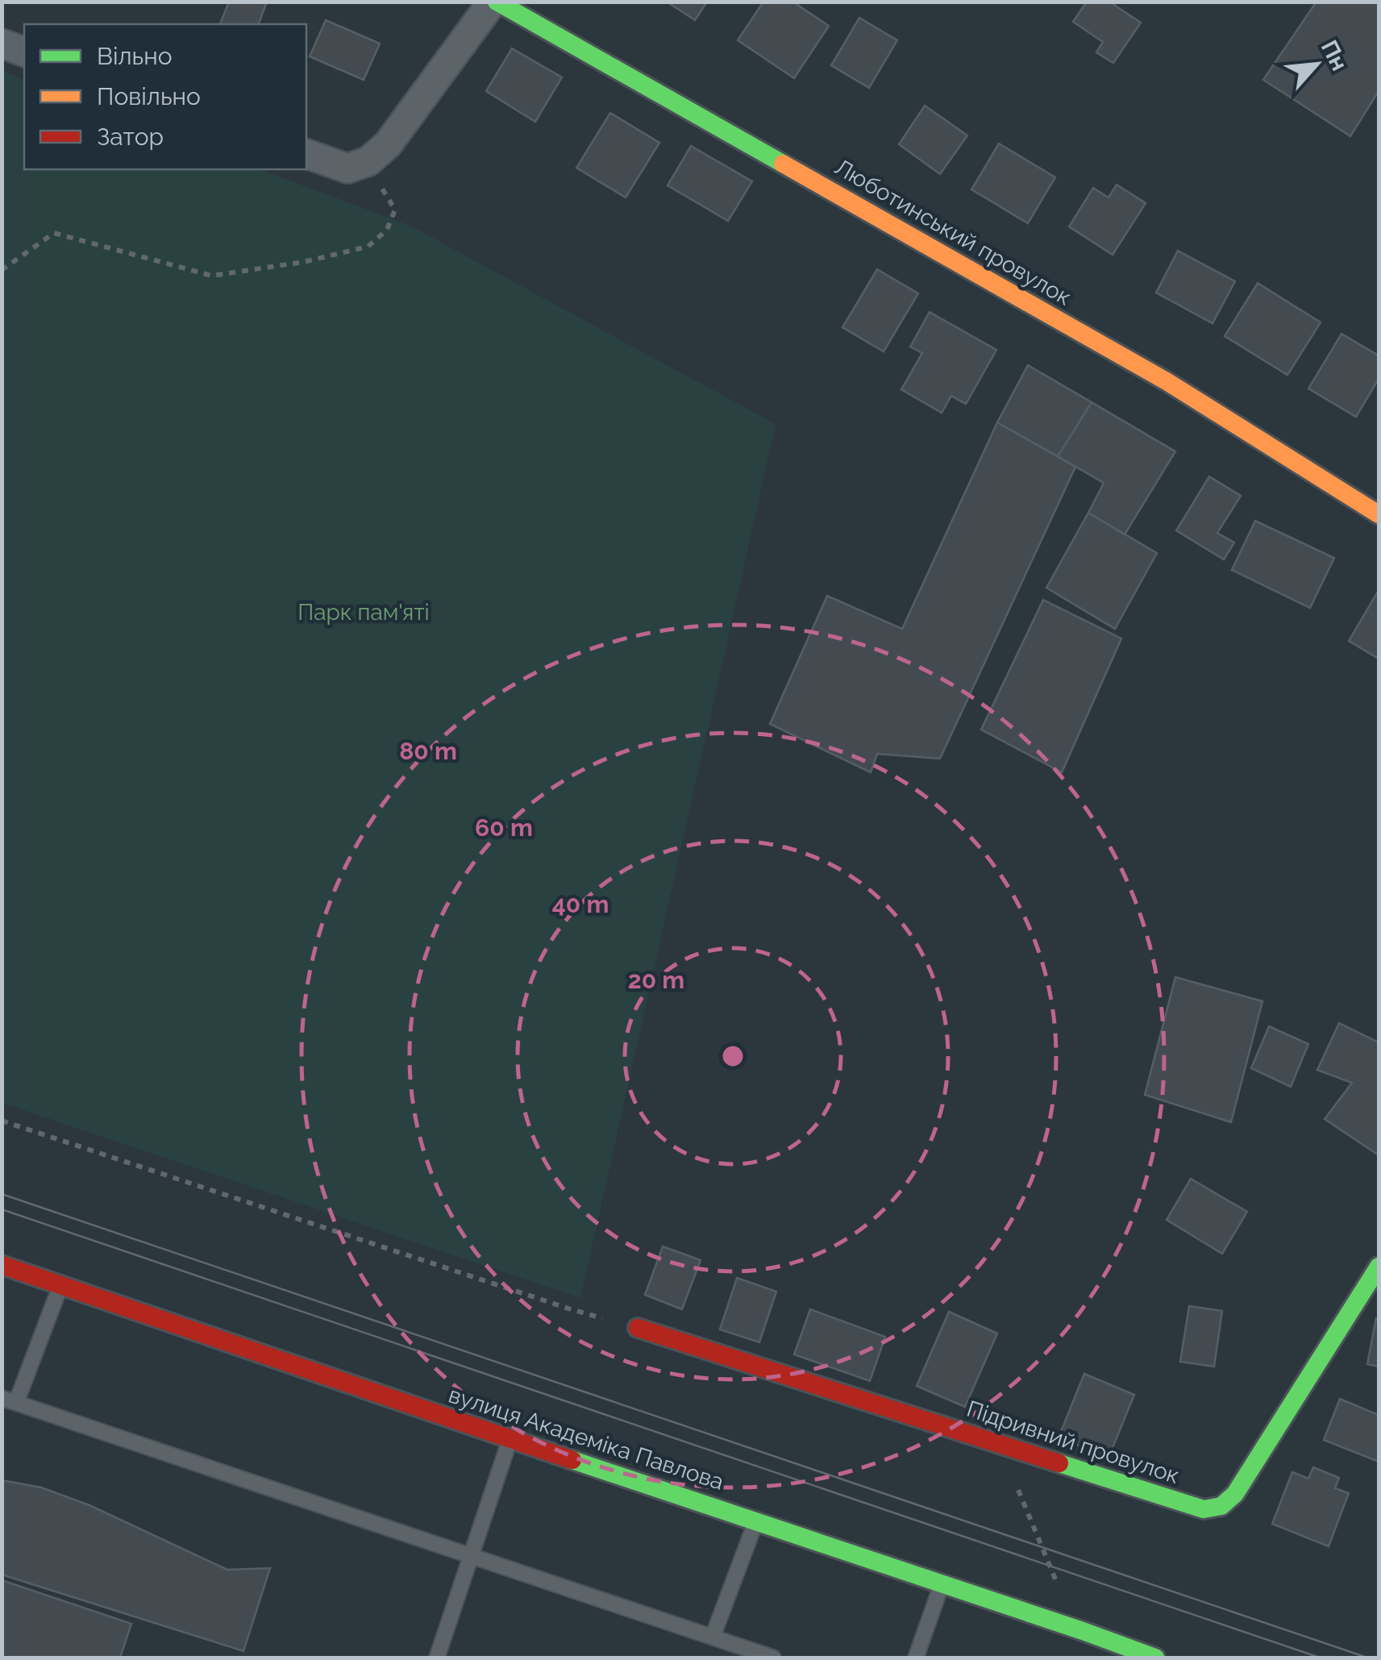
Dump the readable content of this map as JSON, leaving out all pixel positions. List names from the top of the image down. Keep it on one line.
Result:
{"streets":{"street":["Люботинський провулок","вулиця Академіка Павлова","Підривний провулок"]},"parks":["Парк пам'яті"],"legend":["Вільно","Повільно","Затор"],"north":"top right","rings":["80 m","60 m","40 m","20 m"]}
